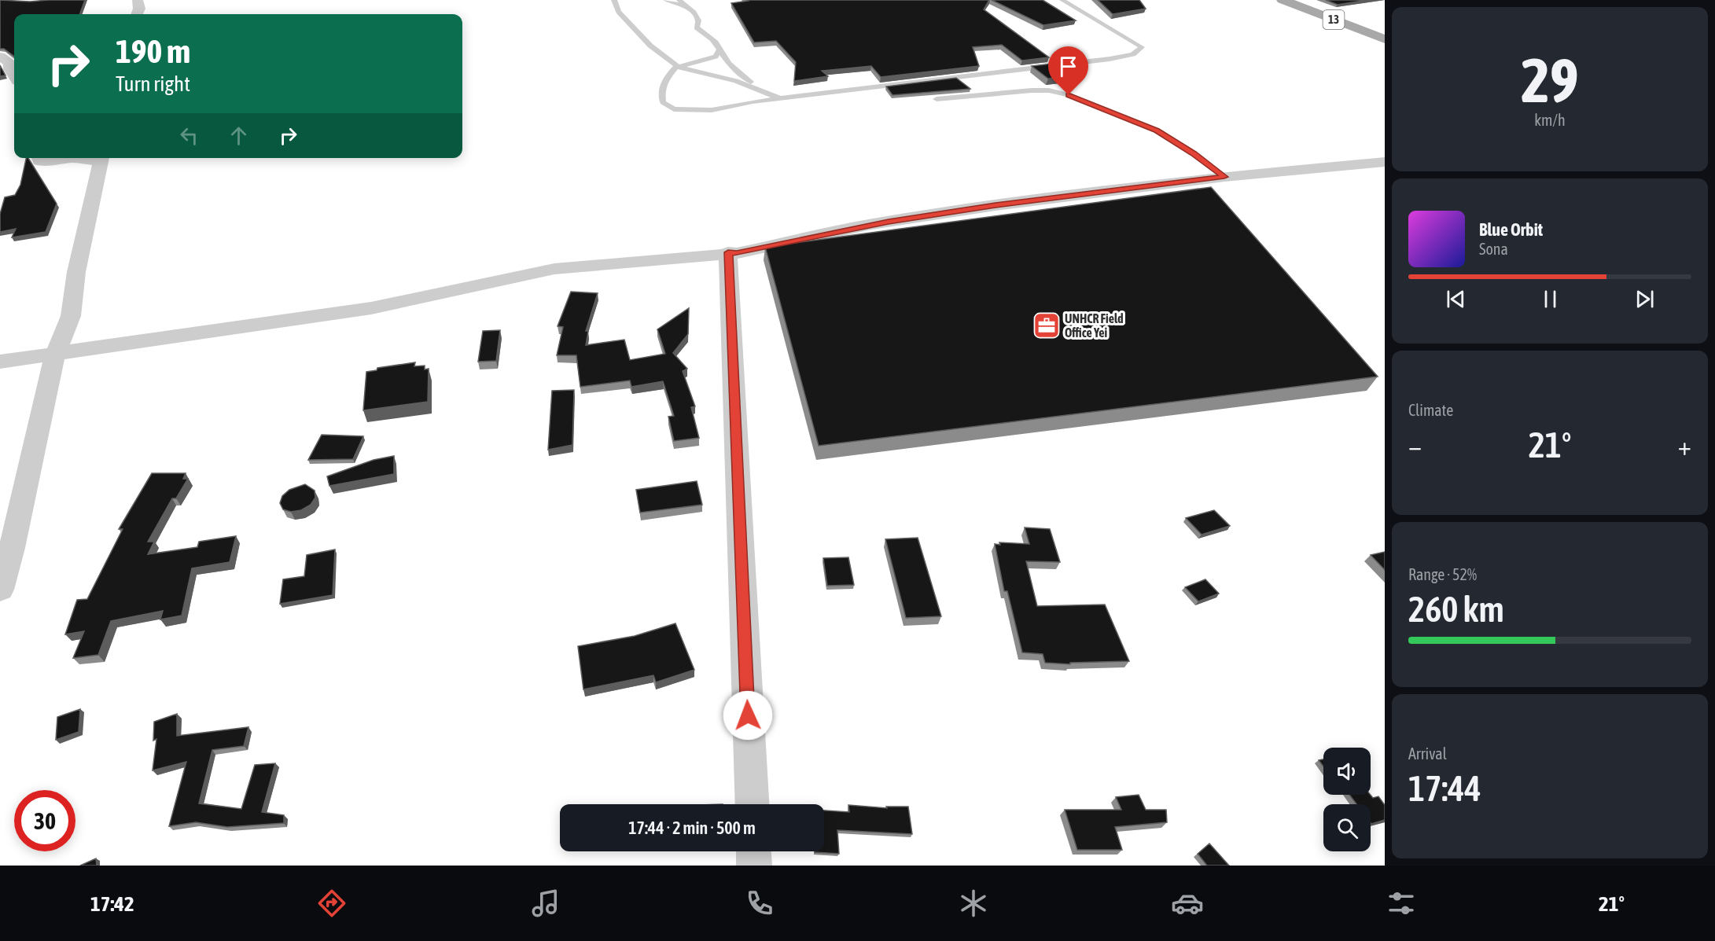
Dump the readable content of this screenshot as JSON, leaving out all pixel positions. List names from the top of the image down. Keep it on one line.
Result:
{"streets":{"main road":["13"]},"places":{"office":["UNHCR Field Office Yei"]},"page":{"tile":[["29","km/h"],"Climate",["Range · 52%","260 km"],["Arrival","17:44"]],"turn":["190 m","Turn right"],"song":["Blue Orbit","Sona"],"heat":["−","21°","+"],"limit":"30","trip":"17:44 · 2 min · 500 m","tabs":["17:42","21°"]}}
